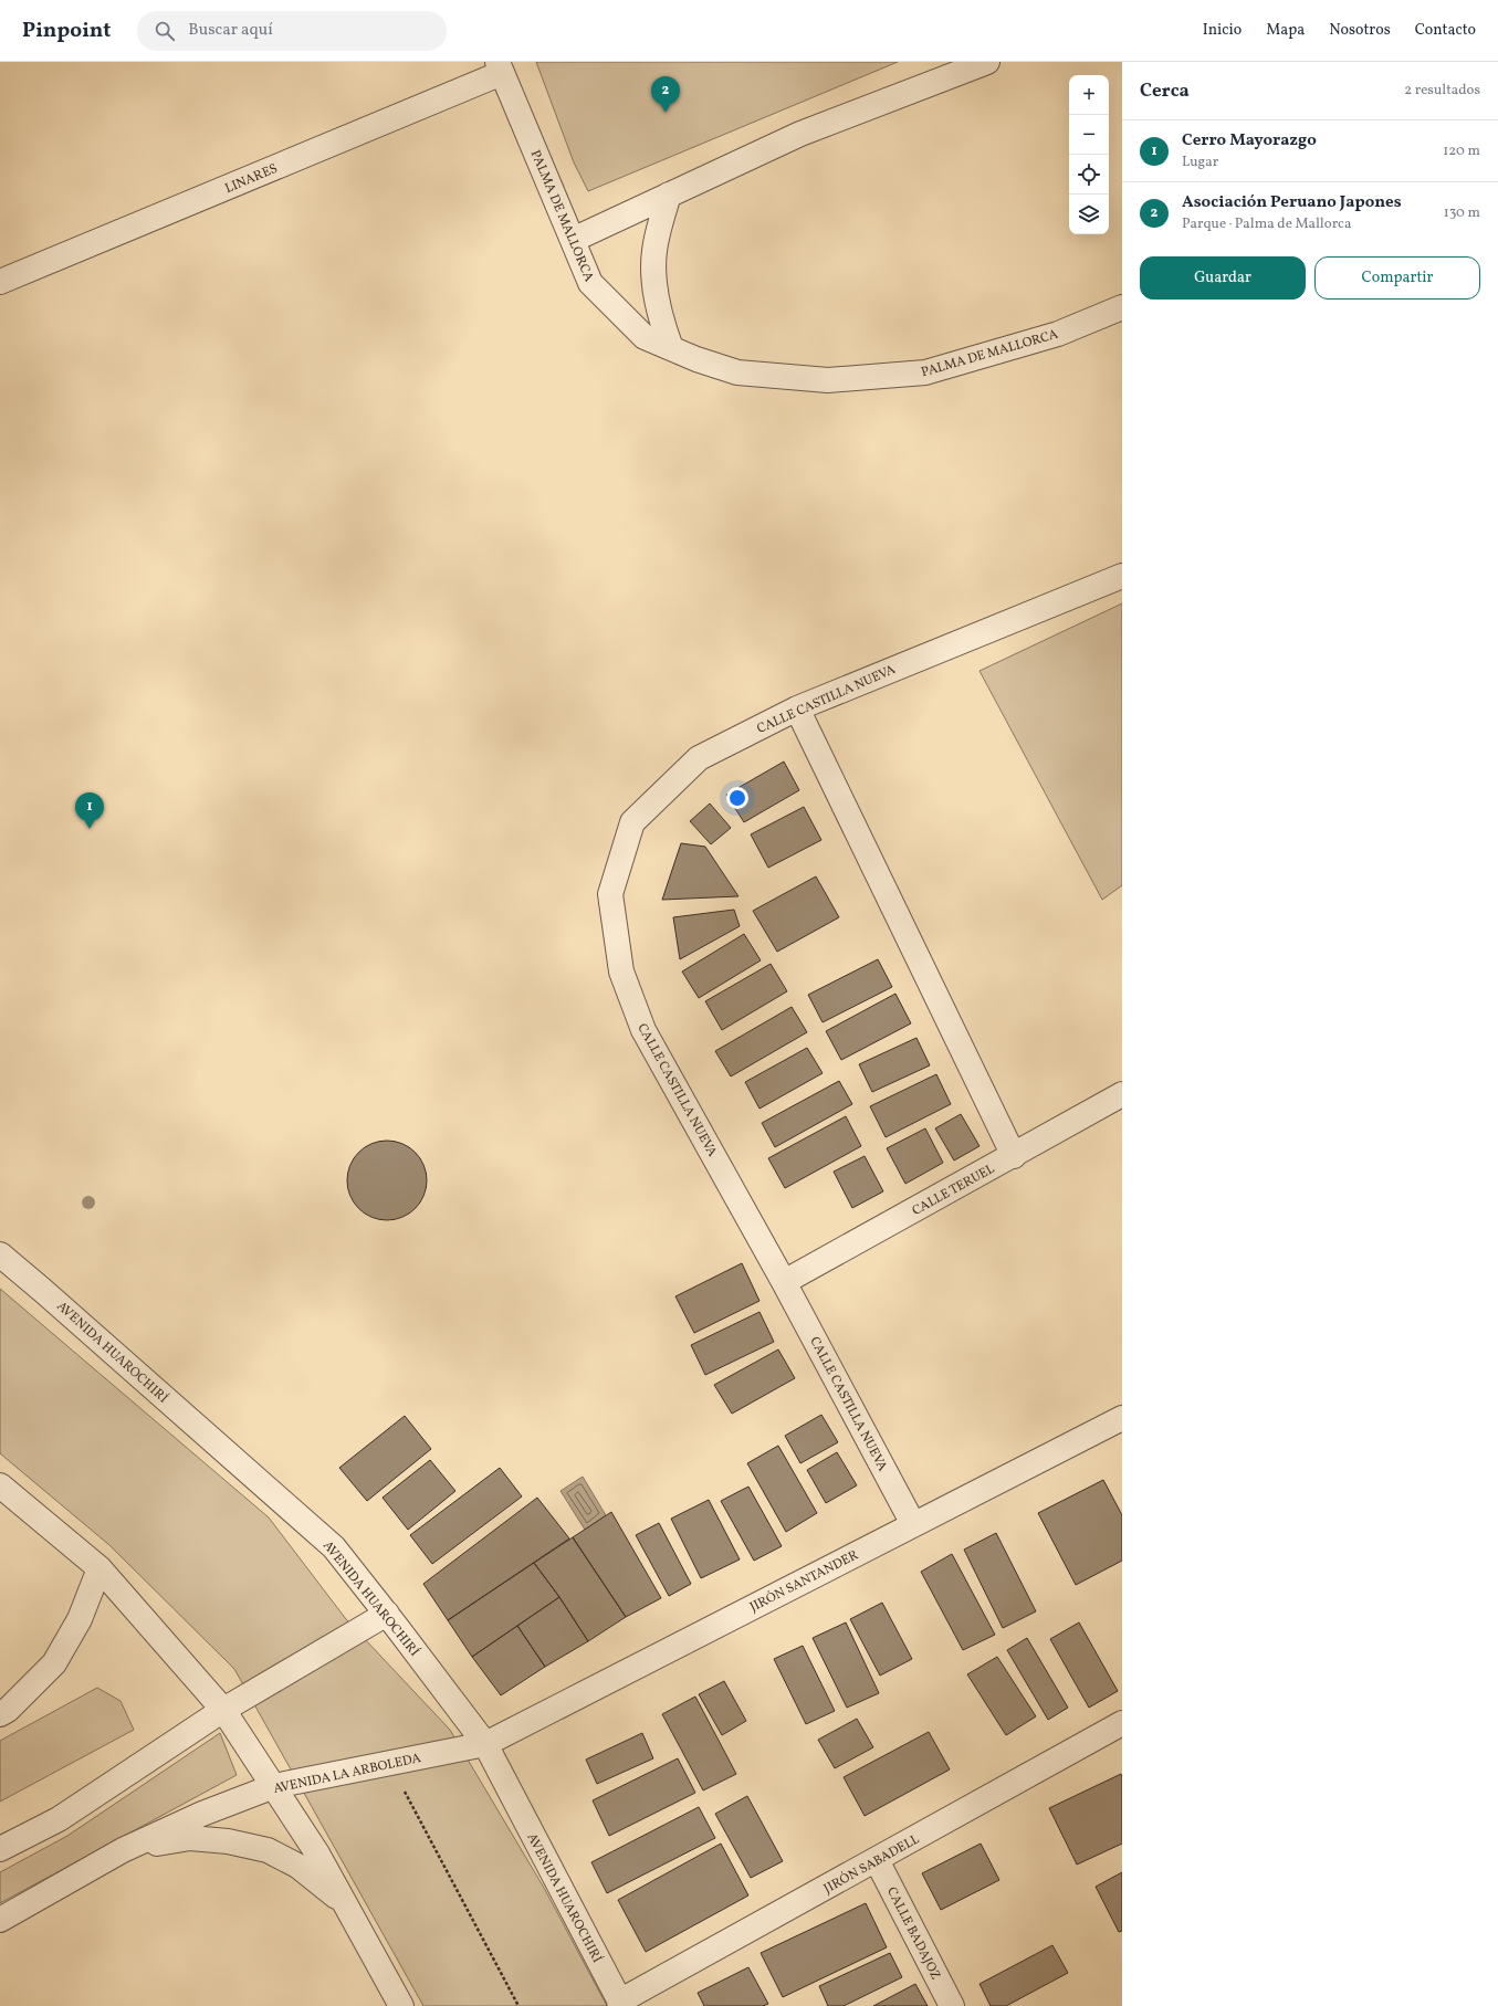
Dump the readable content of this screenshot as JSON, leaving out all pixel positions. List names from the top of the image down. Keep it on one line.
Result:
{"streets":{"street":["LINARES","PALMA DE MALLORCA","CALLE CASTILLA NUEVA","CALLE TERUEL","AVENIDA HUAROCHIRÍ","JIRÓN SANTANDER","AVENIDA LA ARBOLEDA","JIRÓN SABADELL","CALLE BADAJOZ"]},"crossings":[["LINARES","PALMA DE MALLORCA"],["CALLE CASTILLA NUEVA","CALLE TERUEL"],["CALLE CASTILLA NUEVA","JIRÓN SANTANDER"],["AVENIDA HUAROCHIRÍ","JIRÓN SANTANDER"],["AVENIDA HUAROCHIRÍ","AVENIDA LA ARBOLEDA"],["AVENIDA HUAROCHIRÍ","JIRÓN SABADELL"],["JIRÓN SANTANDER","AVENIDA LA ARBOLEDA"],["JIRÓN SABADELL","CALLE BADAJOZ"]],"page":{"header":"Pinpoint","search":"Buscar aquí","nav":["Inicio","Mapa","Nosotros","Contacto"],"heading":["Cerca","2 resultados"],"map_buttons":["+","−"],"pins":["2","1"],"list":[{"mark":"1","name":"Cerro Mayorazgo","note":"Lugar","value":"120 m"},{"mark":"2","name":"Asociación Peruano Japones","note":"Parque · Palma de Mallorca","value":"130 m"}],"buttons":["Guardar","Compartir"]}}
